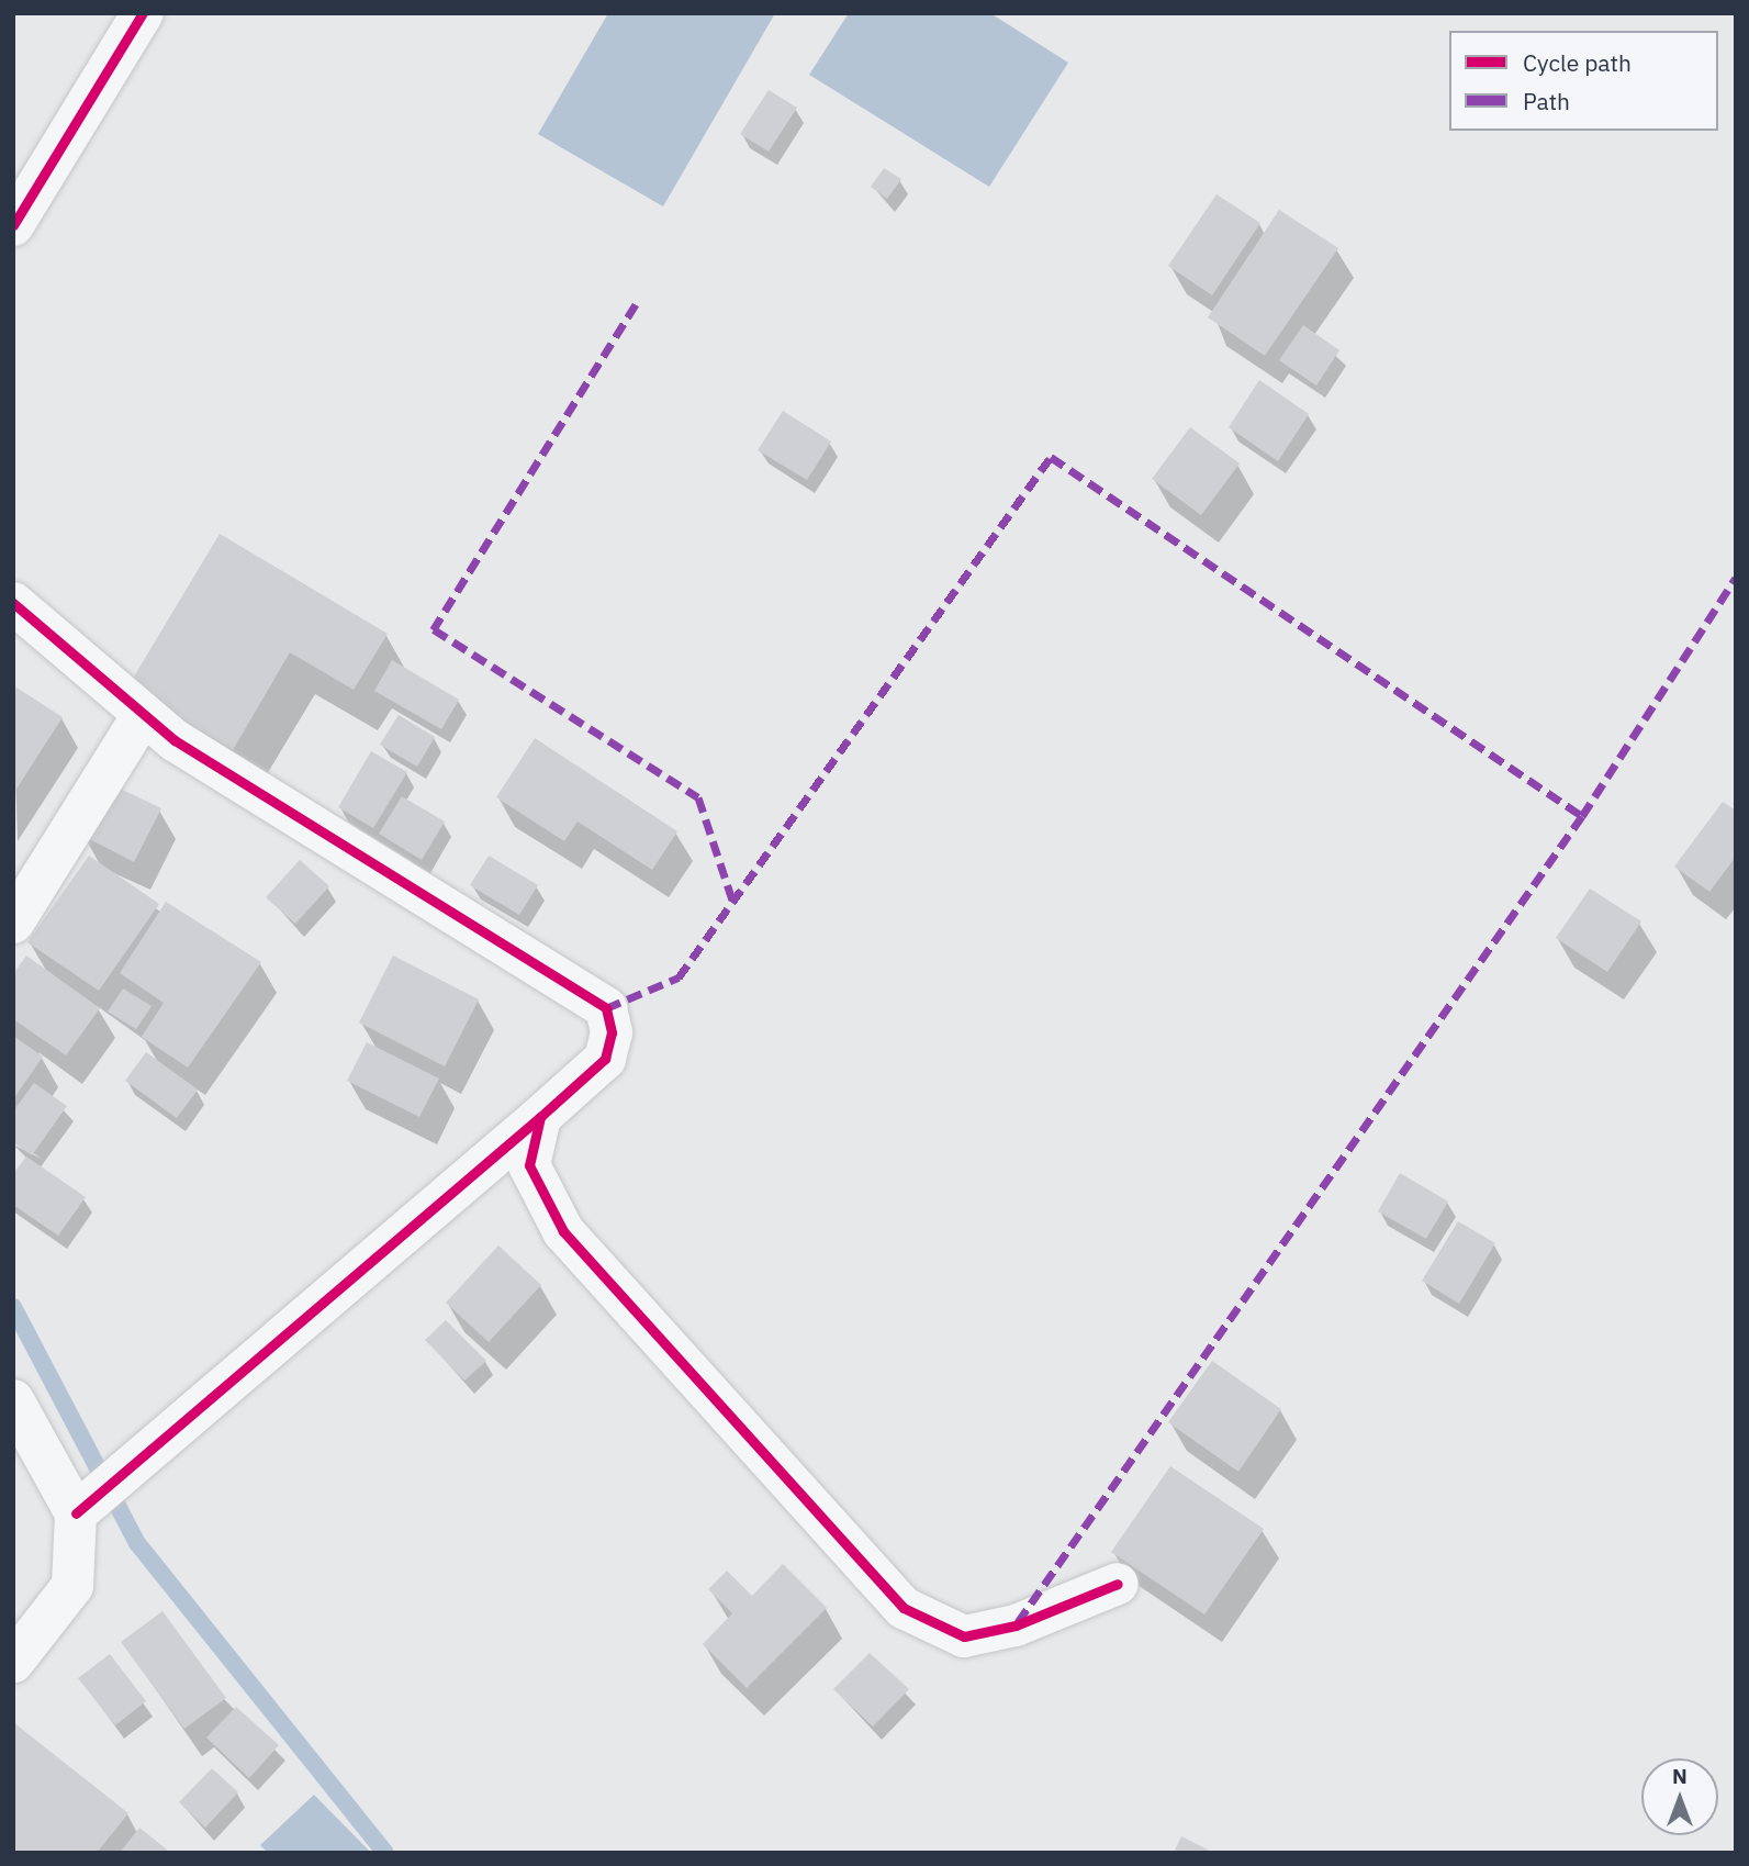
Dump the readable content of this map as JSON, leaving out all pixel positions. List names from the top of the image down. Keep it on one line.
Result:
{"legend":["Cycle path","Path"],"north":"top"}
